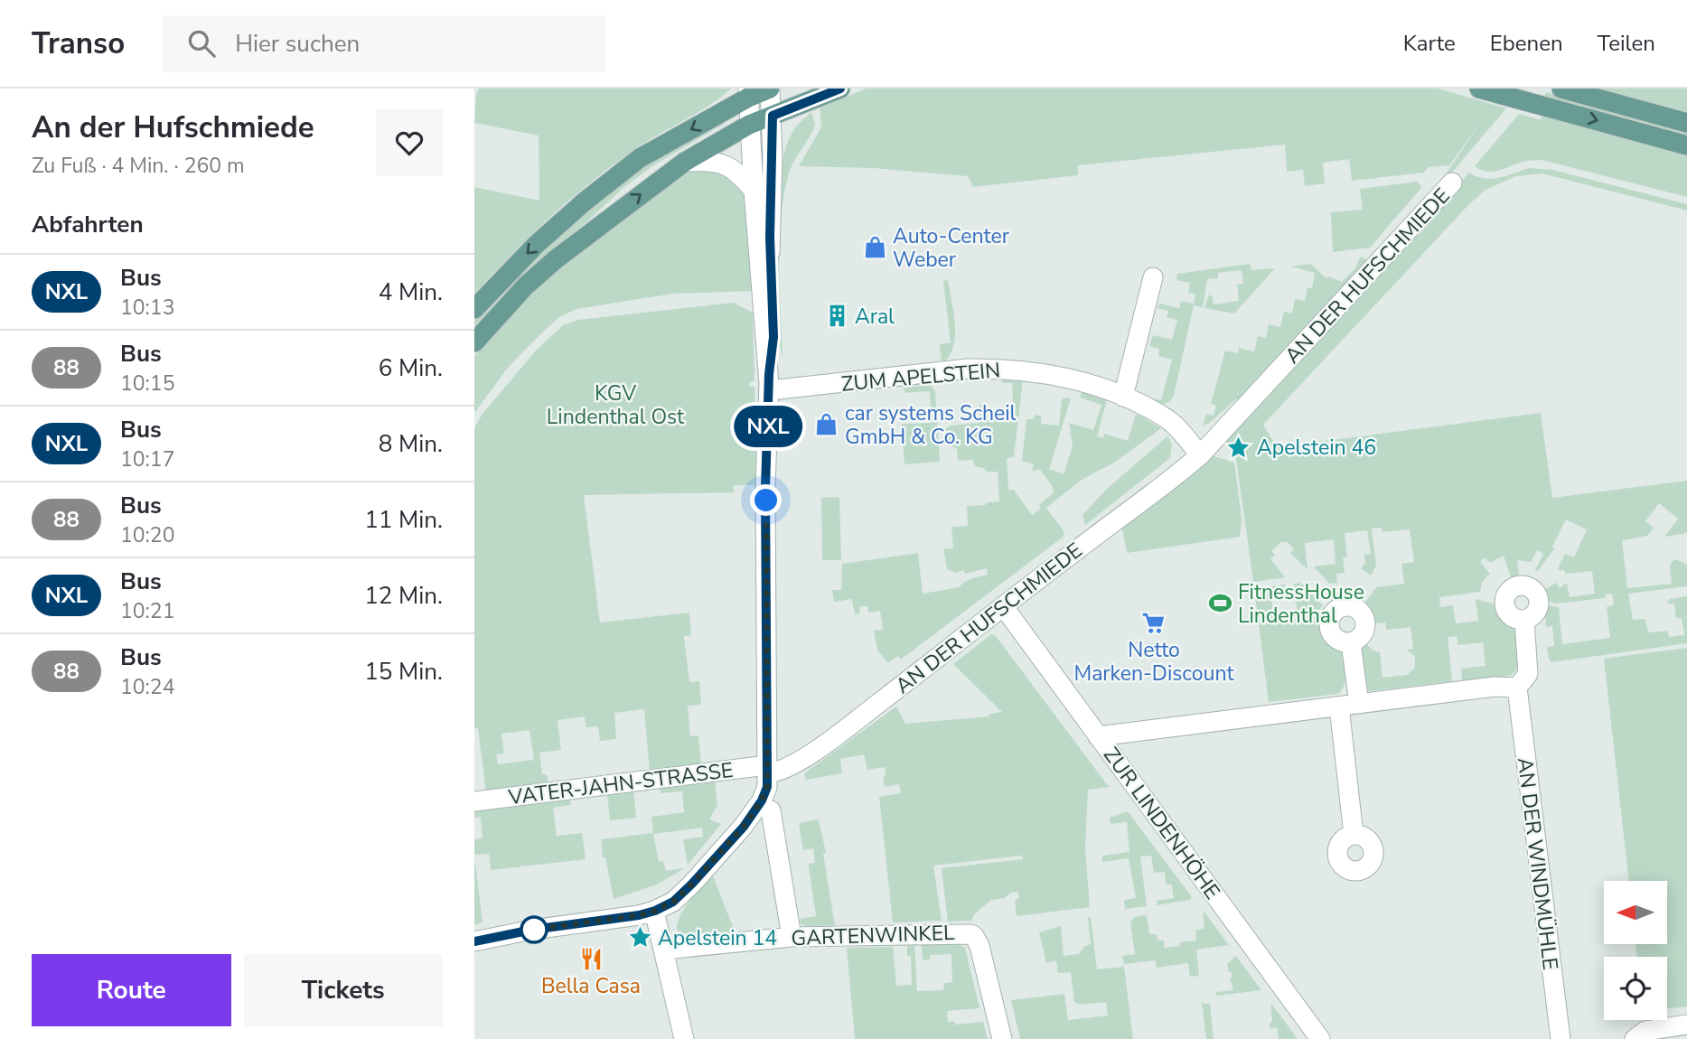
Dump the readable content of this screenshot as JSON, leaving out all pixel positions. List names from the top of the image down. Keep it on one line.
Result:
{"streets":{"street":["AN DER HUFSCHMIEDE","ZUM APELSTEIN","VATER-JAHN-STRASSE","ZUR LINDENHÖHE","AN DER WINDMÜHLE","GARTENWINKEL"]},"crossings":[["AN DER HUFSCHMIEDE","ZUM APELSTEIN"],["AN DER HUFSCHMIEDE","VATER-JAHN-STRASSE"],["AN DER HUFSCHMIEDE","ZUR LINDENHÖHE"]],"parks":["KGV Lindenthal Ost"],"places":{"shop":["Auto-Center Weber","car systems Scheil GmbH & Co. KG"],"building":["Aral"],"place":["Apelstein 46","Apelstein 14"],"sports":["FitnessHouse Lindenthal"],"supermarket":["Netto Marken-Discount"],"restaurant":["Bella Casa"]},"lines":["bus line NXL"],"north":"left","page":{"header":"Transo","search":"Hier suchen","nav":["Karte","Ebenen","Teilen"],"heading":[["An der Hufschmiede","Zu Fuß · 4 Min. · 260 m"],"Abfahrten"],"on_map":"NXL","list":[{"mark":"NXL","name":"Bus","note":"10:13","value":"4 Min."},{"mark":"88","name":"Bus","note":"10:15","value":"6 Min."},{"mark":"NXL","name":"Bus","note":"10:17","value":"8 Min."},{"mark":"88","name":"Bus","note":"10:20","value":"11 Min."},{"mark":"NXL","name":"Bus","note":"10:21","value":"12 Min."},{"mark":"88","name":"Bus","note":"10:24","value":"15 Min."}],"buttons":["Route","Tickets"]}}
